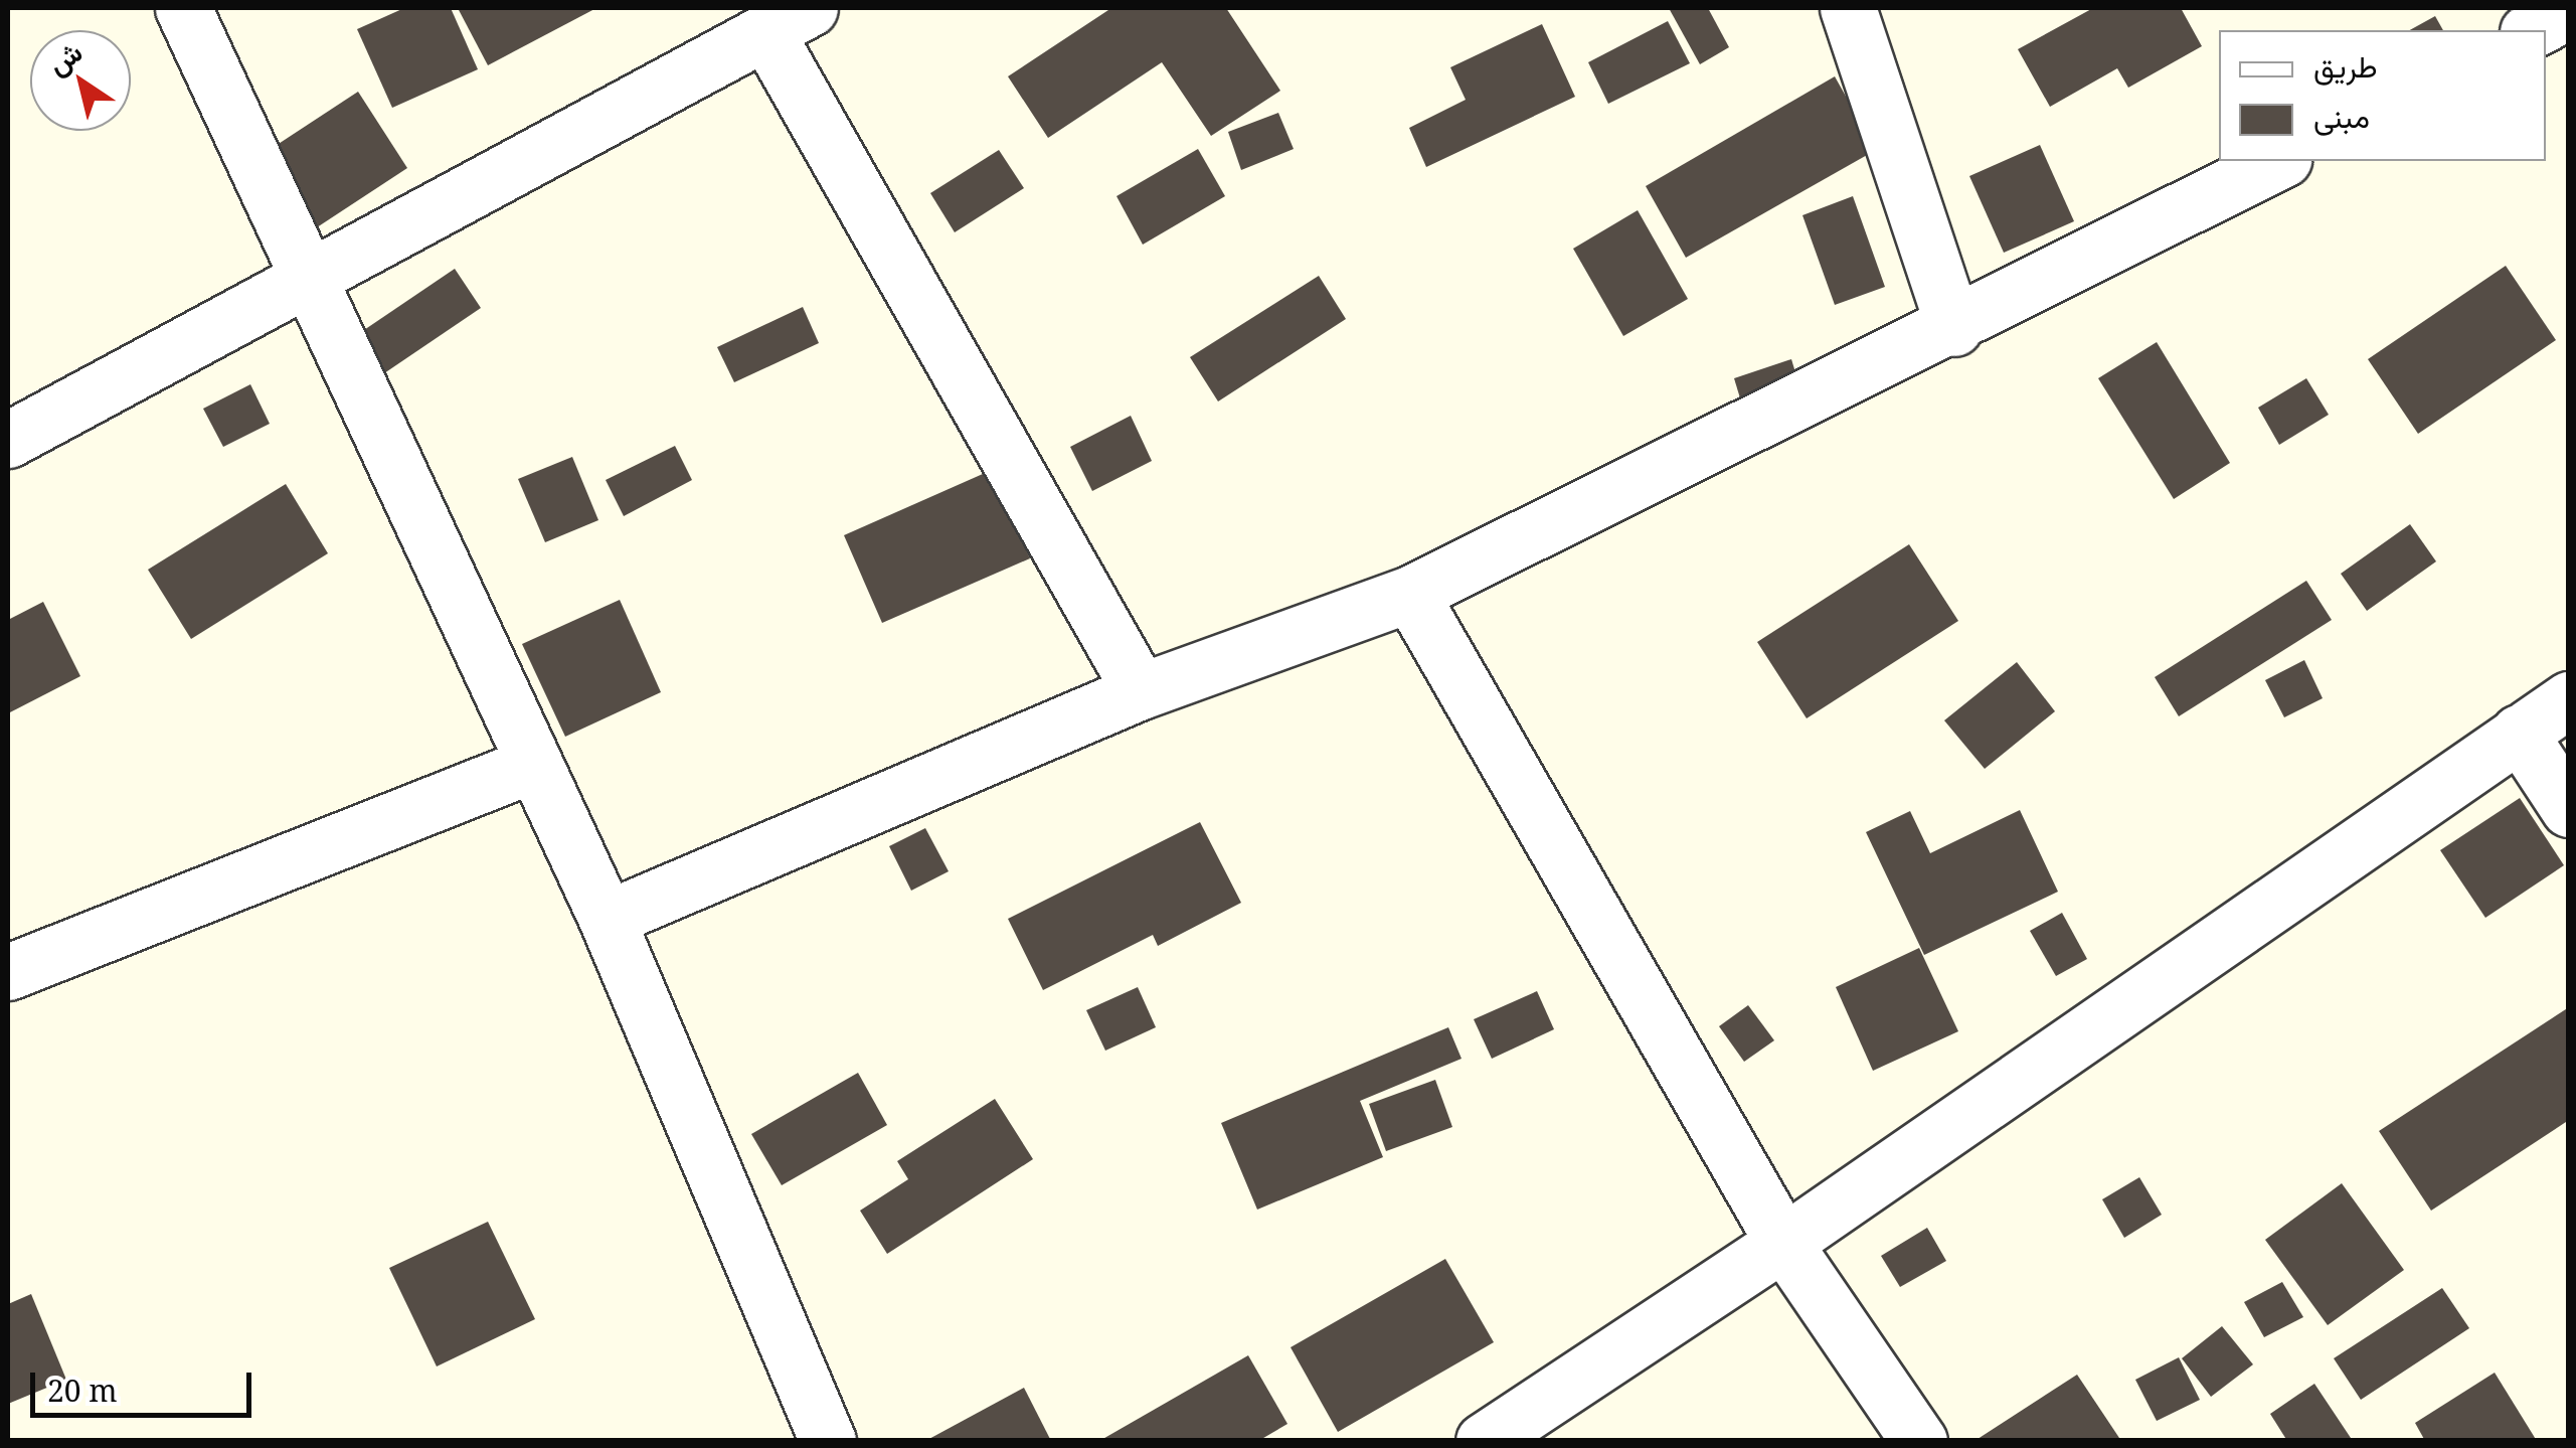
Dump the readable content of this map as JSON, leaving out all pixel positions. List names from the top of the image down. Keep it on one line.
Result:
{"legend":["طريق","مبنى"],"scale_bar":"20 m","north":"top left"}
